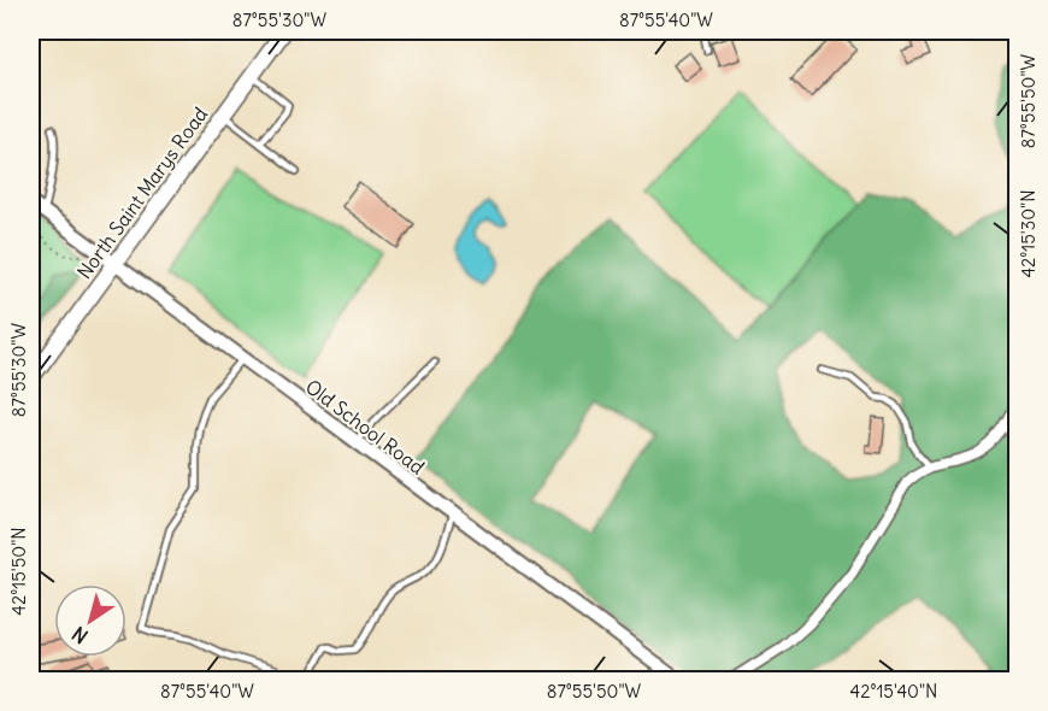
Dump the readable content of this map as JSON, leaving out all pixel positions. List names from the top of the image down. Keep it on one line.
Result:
{"streets":{"main road":["North Saint Marys Road"],"street":["Old School Road"]},"crossings":[["North Saint Marys Road","Old School Road"]],"north":"bottom left","coordinates":["87°55'30\"W","87°55'40\"W","87°55'50\"W","42°15'30\"N","42°15'50\"N","42°15'40\"N"]}
